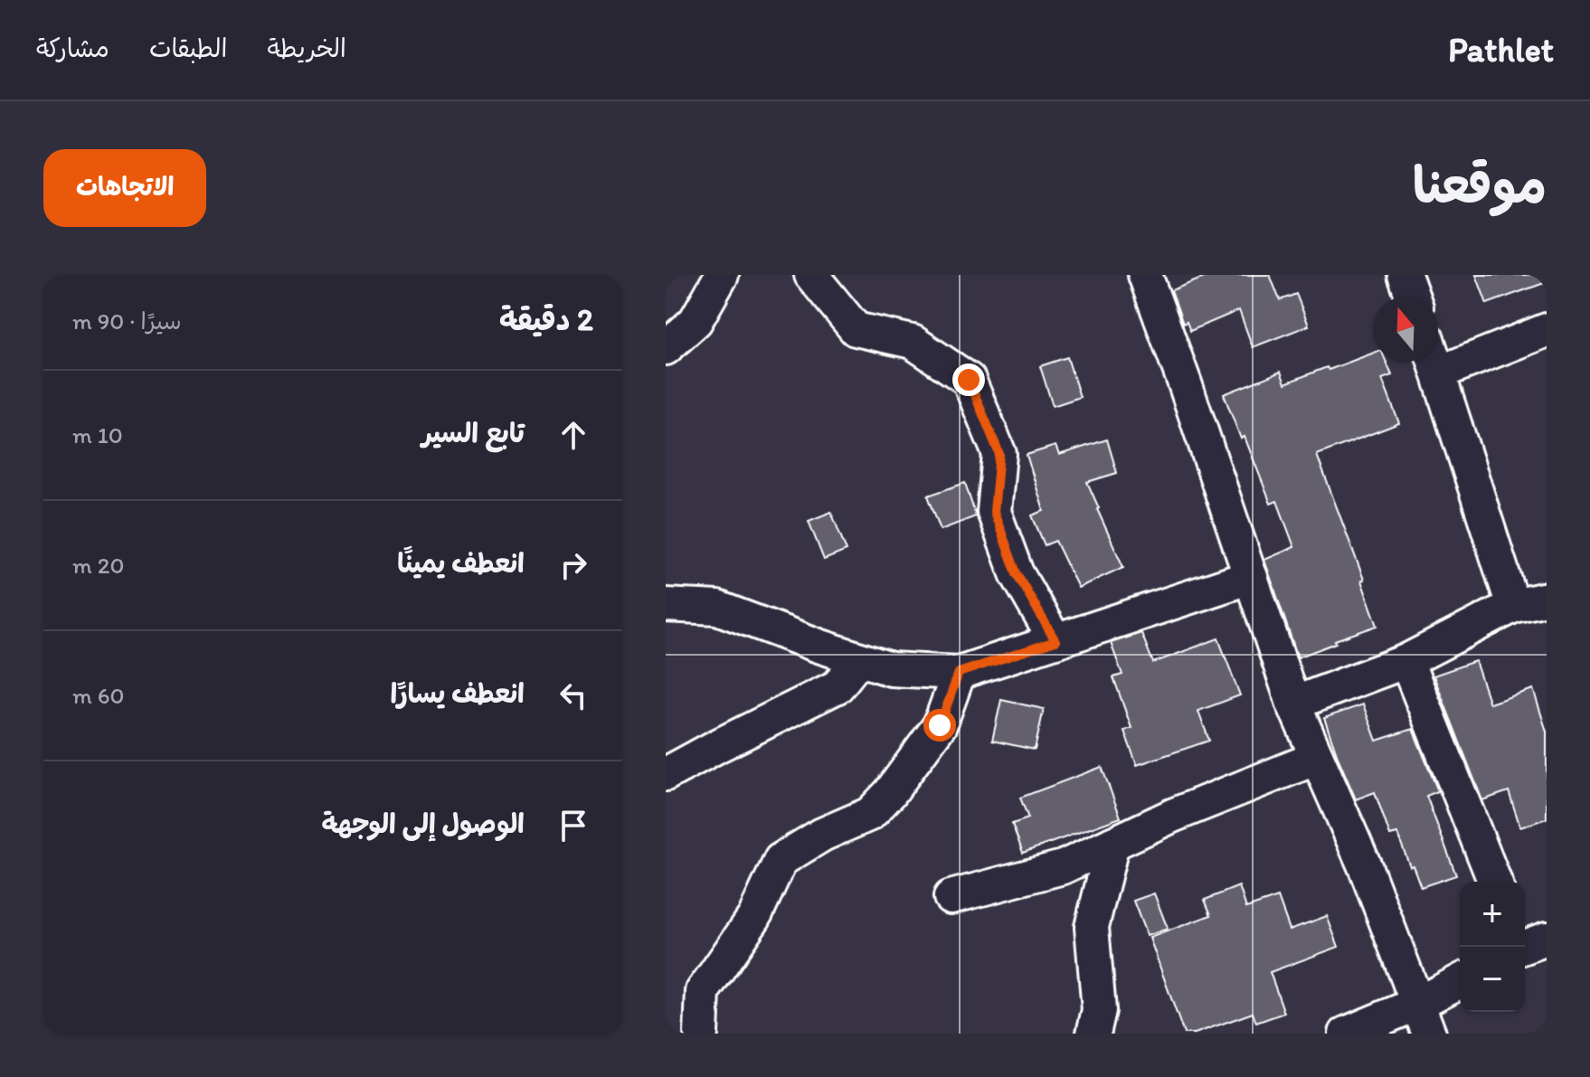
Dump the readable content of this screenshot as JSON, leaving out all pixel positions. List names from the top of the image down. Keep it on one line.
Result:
{"north":"top","page":{"header":"Pathlet","nav":["الخريطة","الطبقات","مشاركة"],"title":"موقعنا","buttons":"الاتجاهات","heading":["2 دقيقة","سيرًا · 90 m"],"list":[["تابع السير","10 m"],["انعطف يمينًا","20 m"],["انعطف يسارًا","60 m"],"الوصول إلى الوجهة"],"map_buttons":["+","−"]}}
